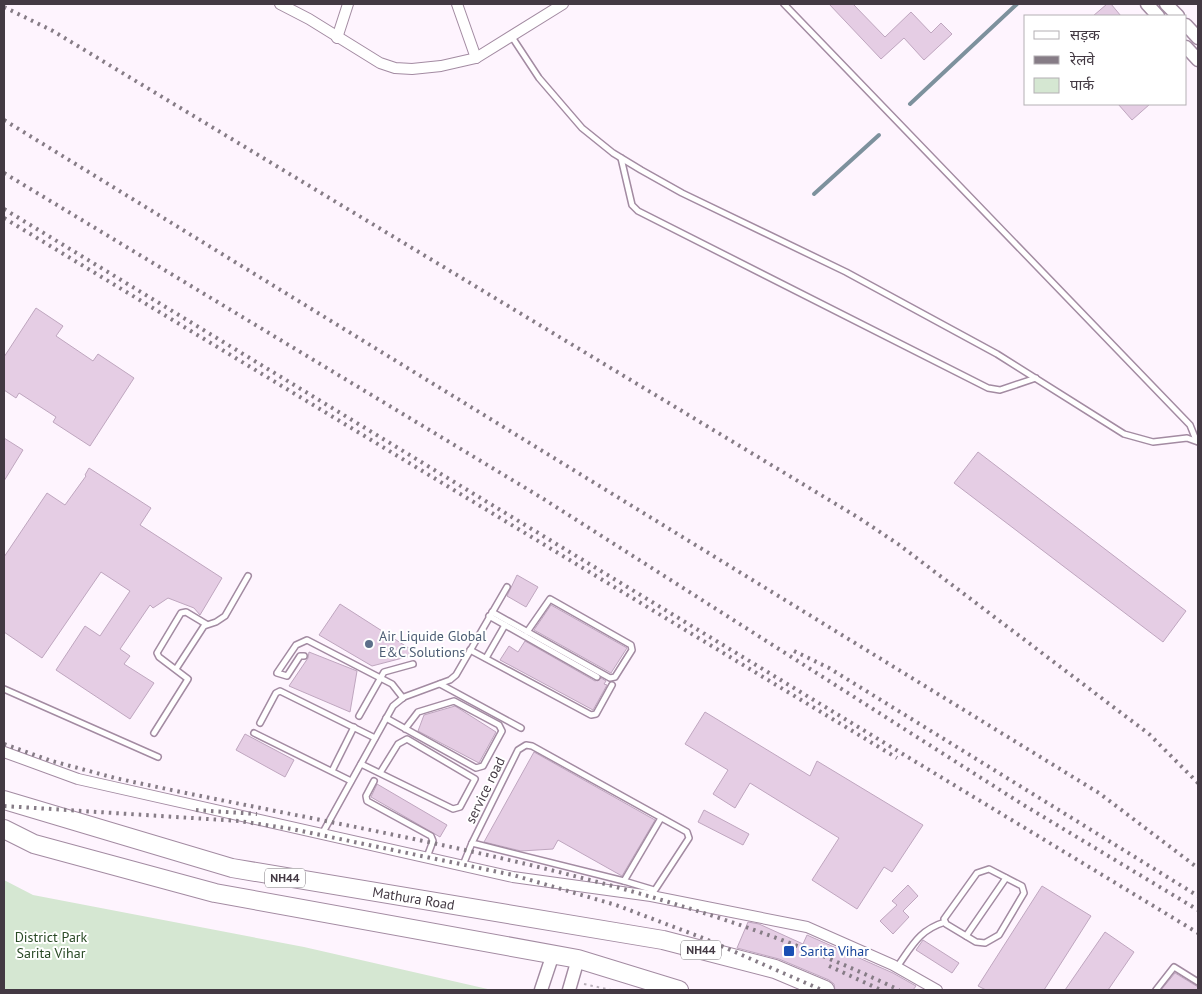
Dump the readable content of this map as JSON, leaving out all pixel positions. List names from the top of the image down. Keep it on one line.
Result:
{"streets":{"highway":["NH44","Mathura Road"],"lane":["service road"]},"parks":["District Park Sarita Vihar"],"places":{"other":["Air Liquide Global E&C Solutions"],"transit":["Sarita Vihar"]},"legend":["सड़क","रेलवे","पार्क"]}
